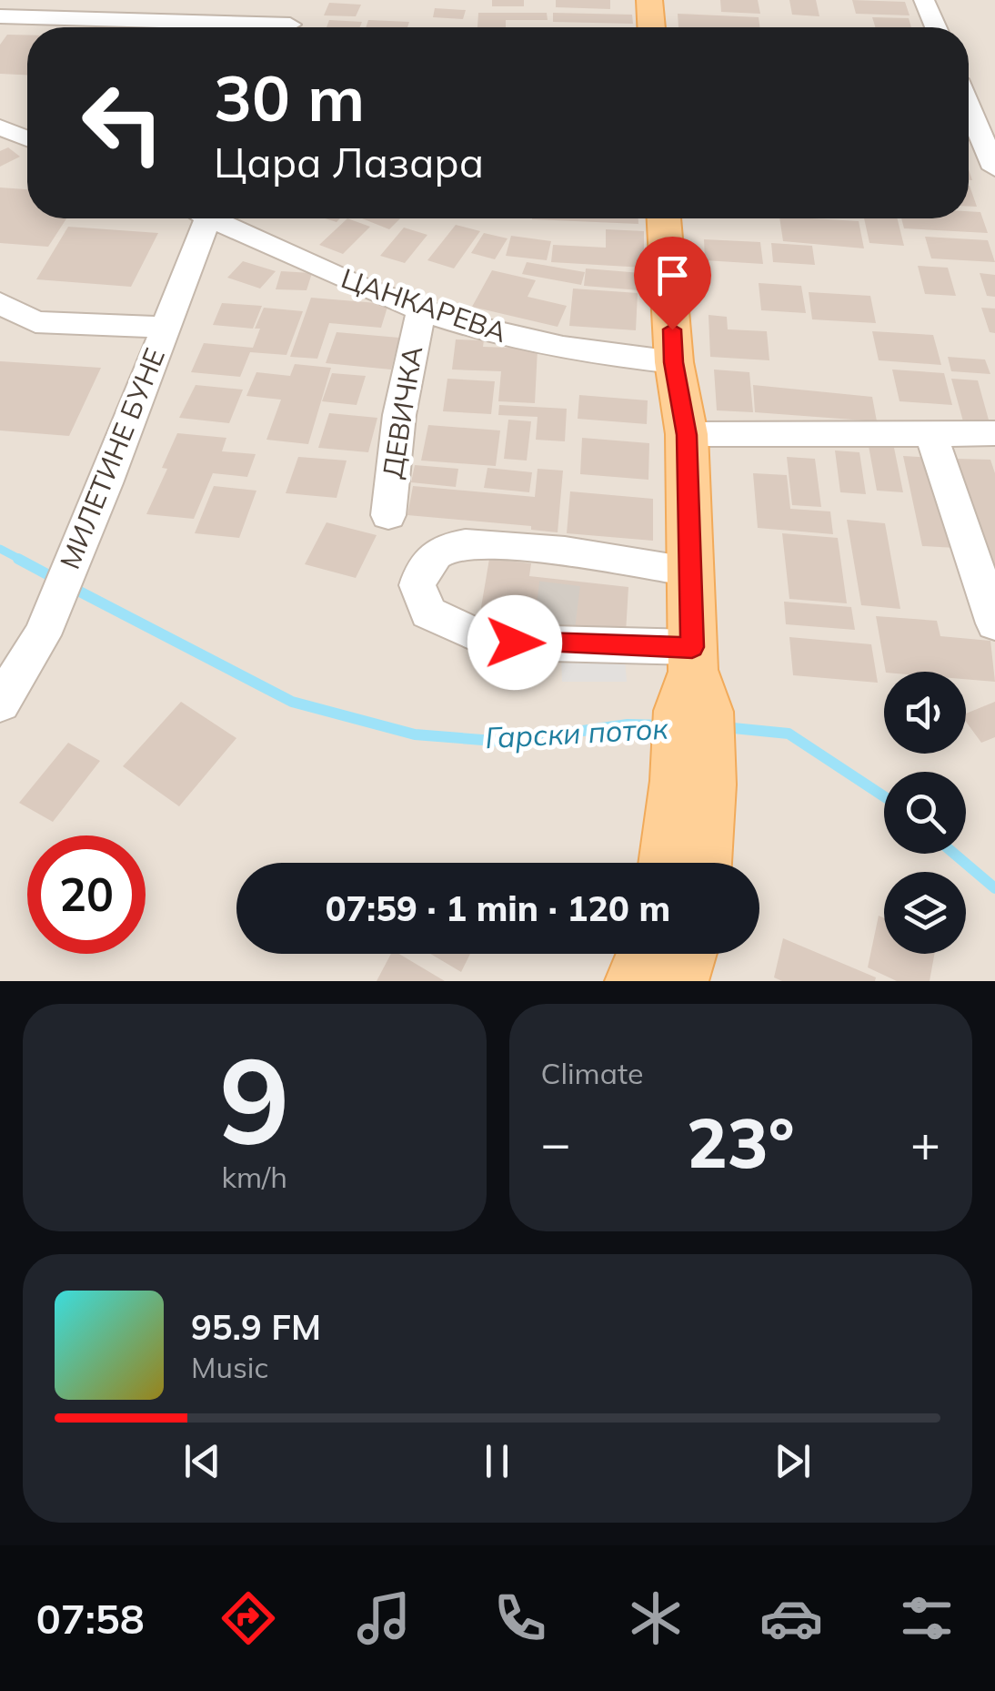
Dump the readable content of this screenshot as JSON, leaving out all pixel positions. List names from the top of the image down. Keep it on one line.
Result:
{"streets":{"street":["ЦАНКАРЕВА","ДЕВИЧКА","МИЛЕТИНЕ БУНЕ"]},"crossings":[["ЦАНКАРЕВА","ДЕВИЧКА"]],"water":["Гарски поток"],"page":{"turn":["30 m","Цара Лазара"],"limit":"20","trip":"07:59 · 1 min · 120 m","tile":[["9","km/h"],"Climate"],"heat":["−","23°","+"],"song":["95.9 FM","Music"],"tabs":"07:58"}}
